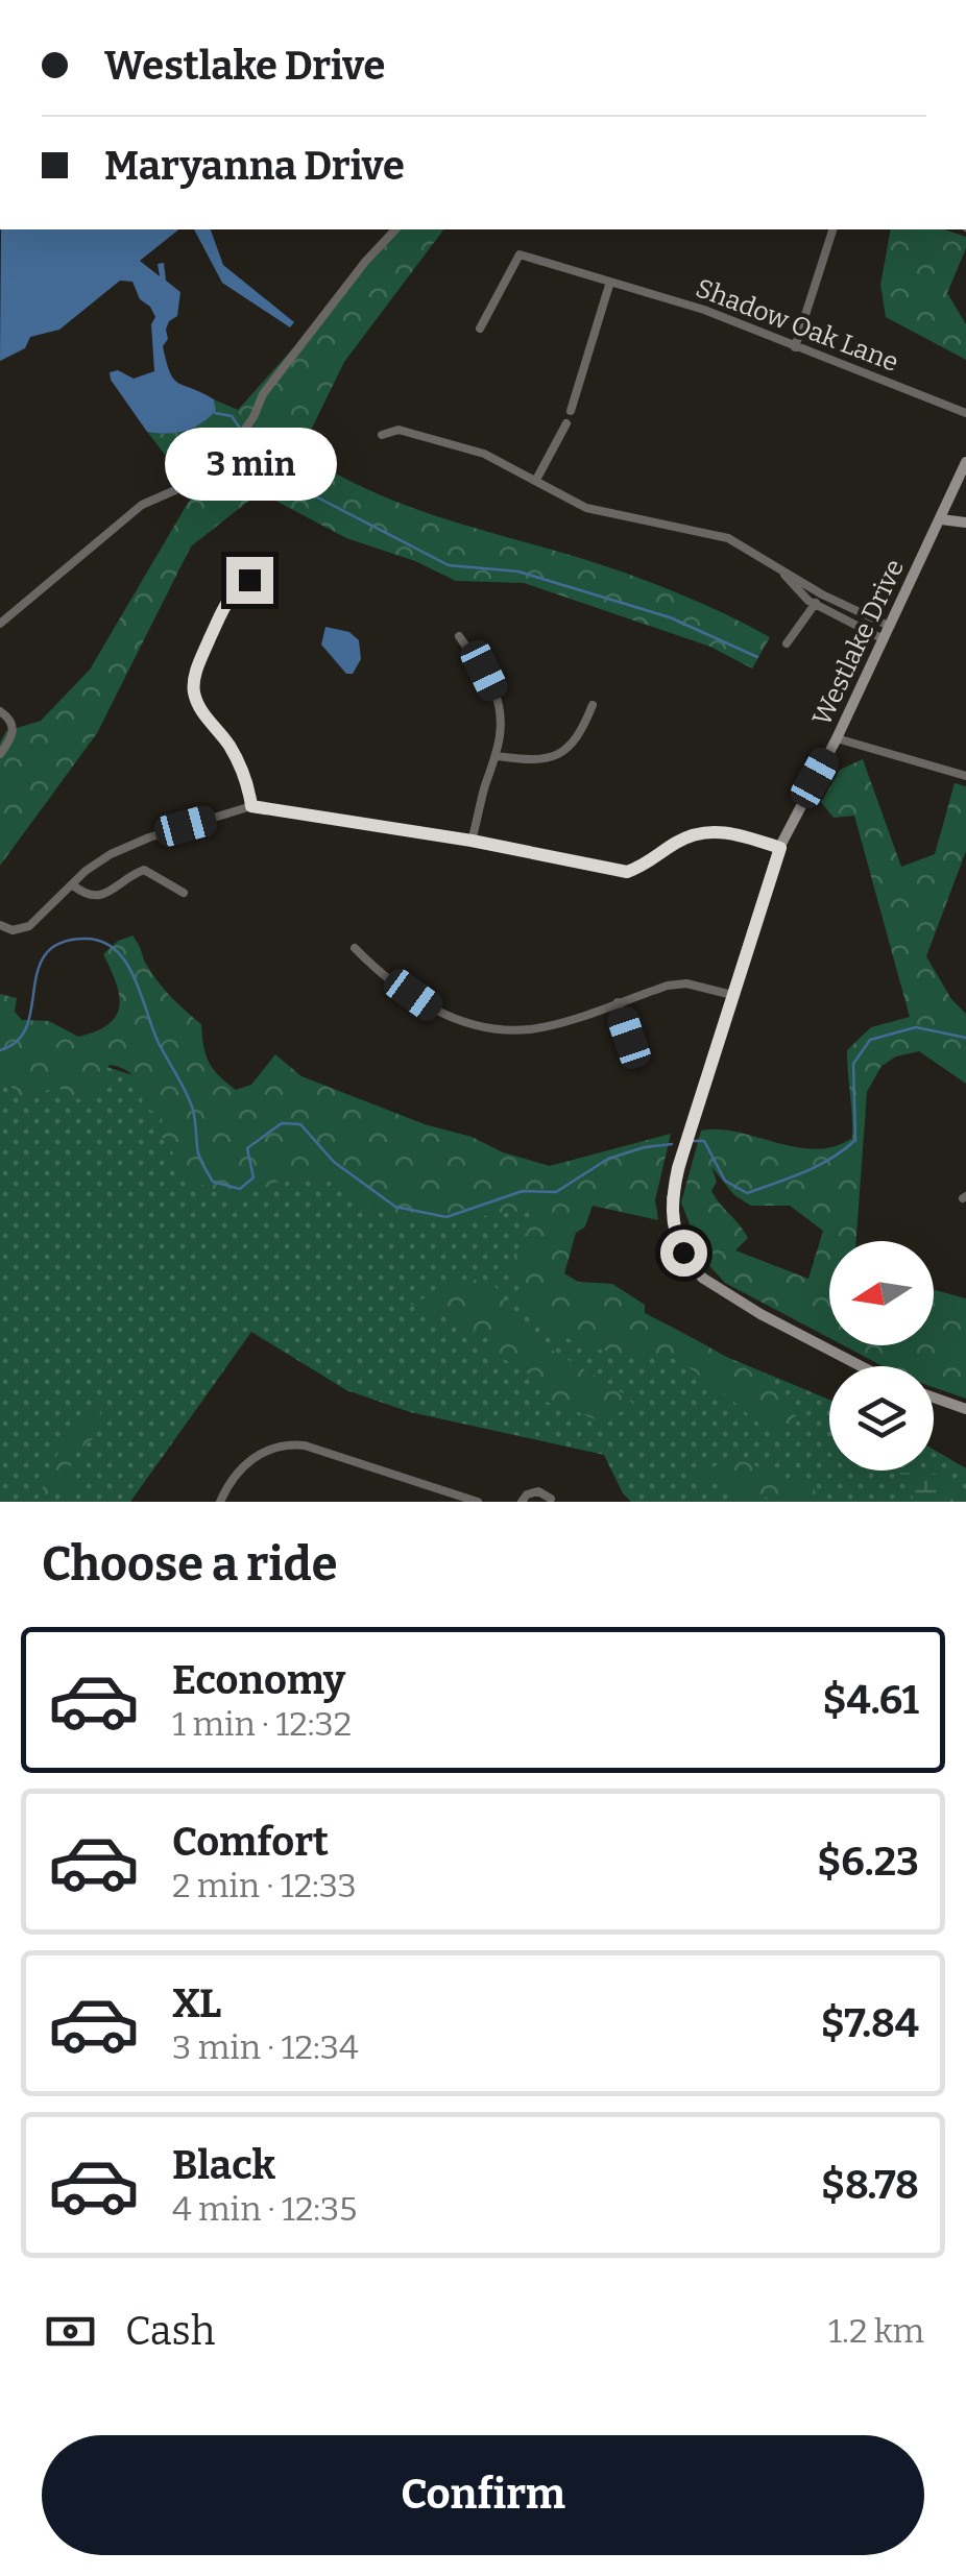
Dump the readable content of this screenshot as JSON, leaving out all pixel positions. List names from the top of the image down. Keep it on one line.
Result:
{"streets":{"street":["Shadow Oak Lane","Westlake Drive"]},"north":"left","page":{"banner":["Westlake Drive","Maryanna Drive"],"bubble":"3 min","heading":"Choose a ride","list":[{"name":"Economy","note":"1 min · 12:32","value":"$4.61"},{"name":"Comfort","note":"2 min · 12:33","value":"$6.23"},{"name":"XL","note":"3 min · 12:34","value":"$7.84"},{"name":"Black","note":"4 min · 12:35","value":"$8.78"}],"pay":["Cash","1.2 km"],"buttons":"Confirm"}}
